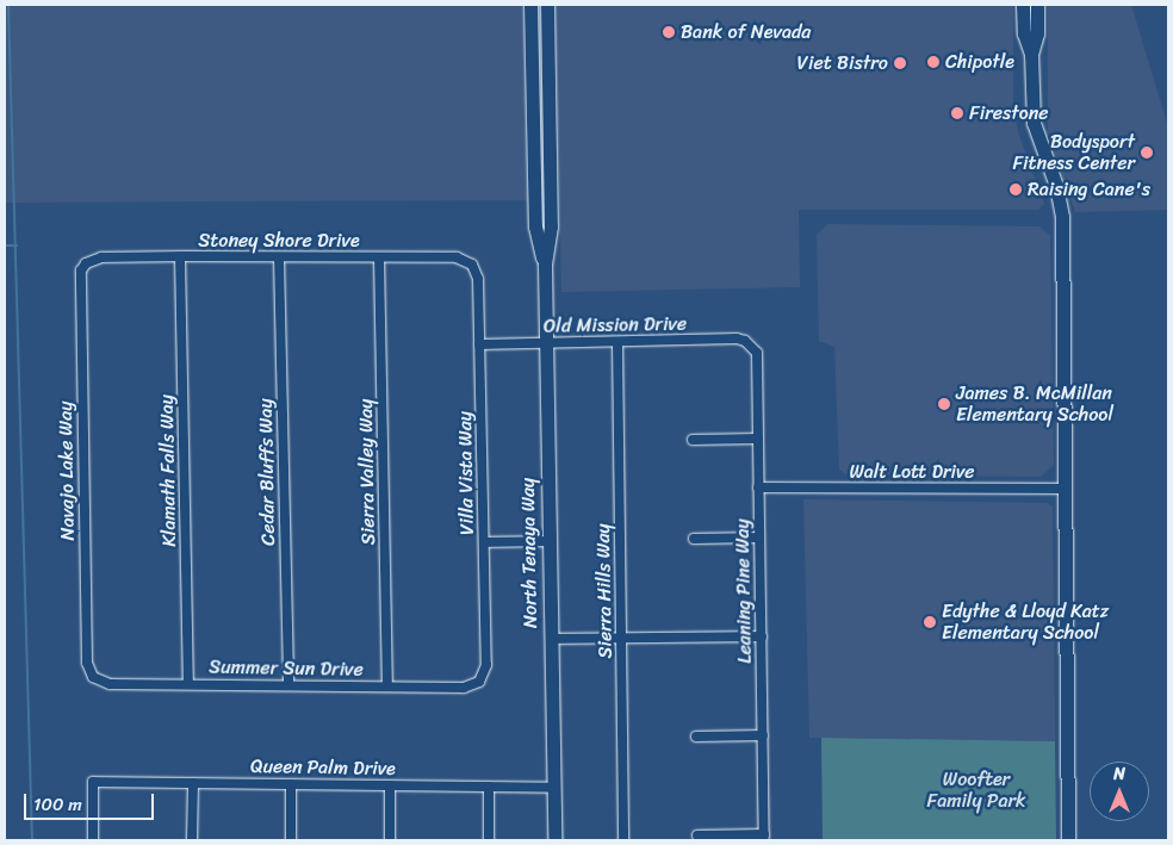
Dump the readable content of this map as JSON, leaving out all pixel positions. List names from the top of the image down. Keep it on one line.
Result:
{"streets":{"main road":["North Tenaya Way"],"street":["Stoney Shore Drive","Old Mission Drive","Navajo Lake Way","Klamath Falls Way","Cedar Bluffs Way","Sierra Valley Way","Walt Lott Drive","Villa Vista Way","Sierra Hills Way","Leaning Pine Way","Summer Sun Drive","Queen Palm Drive"]},"crossings":[["Stoney Shore Drive","Navajo Lake Way"],["Stoney Shore Drive","Klamath Falls Way"],["Stoney Shore Drive","Cedar Bluffs Way"],["Stoney Shore Drive","Sierra Valley Way"],["Stoney Shore Drive","Villa Vista Way"],["Old Mission Drive","Villa Vista Way"],["Old Mission Drive","North Tenaya Way"],["Old Mission Drive","Sierra Hills Way"],["Old Mission Drive","Leaning Pine Way"],["Navajo Lake Way","Summer Sun Drive"],["Klamath Falls Way","Summer Sun Drive"],["Cedar Bluffs Way","Summer Sun Drive"],["Sierra Valley Way","Summer Sun Drive"],["Walt Lott Drive","Leaning Pine Way"],["Villa Vista Way","Summer Sun Drive"],["North Tenaya Way","Queen Palm Drive"]],"parks":["Woofter Family Park"],"places":["Bank of Nevada","Chipotle","Viet Bistro","Firestone","Bodysport Fitness Center","Raising Cane's","James B. McMillan Elementary School","Edythe & Lloyd Katz Elementary School"],"scale_bar":"100 m","north":"top"}
